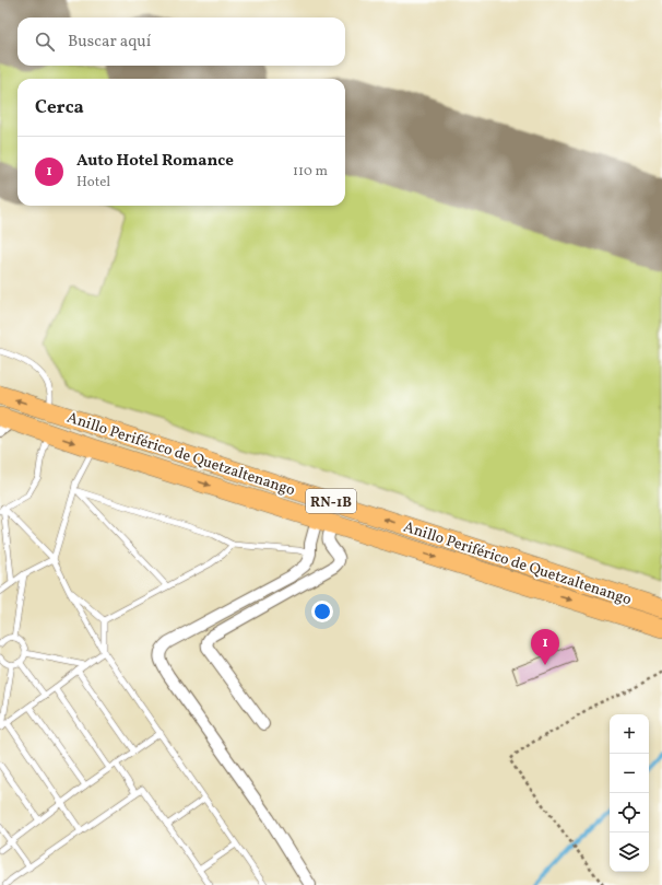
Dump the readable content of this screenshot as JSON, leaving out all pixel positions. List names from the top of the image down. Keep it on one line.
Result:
{"streets":{"highway":["Anillo Periférico de Quetzaltenango","RN-1B"]},"page":{"search":"Buscar aquí","heading":"Cerca","list":[{"mark":"1","name":"Auto Hotel Romance","note":"Hotel","value":"110 m"}],"pins":"1","map_buttons":["+","−"]}}
